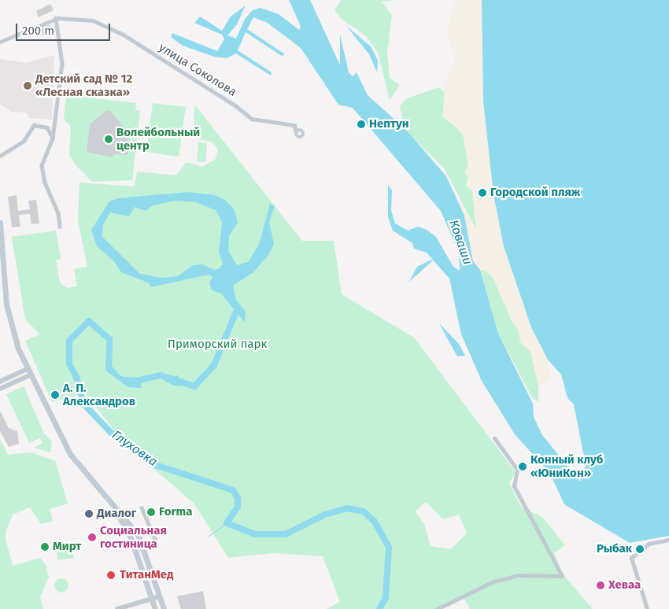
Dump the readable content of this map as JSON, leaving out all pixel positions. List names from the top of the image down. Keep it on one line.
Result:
{"streets":{"street":["улица Соколова"]},"water":["Коваши","Глуховка"],"parks":["Приморский парк"],"places":["Детский сад № 12 «Лесная сказка»","Нептун","Волейбольный центр","Городской пляж","А. П. Александров","Конный клуб «ЮниКон»","Forma","Диалог","Социальная гостиница","Мирт","Рыбак","ТитанМед","Хеваа"],"scale_bar":"200 m"}
